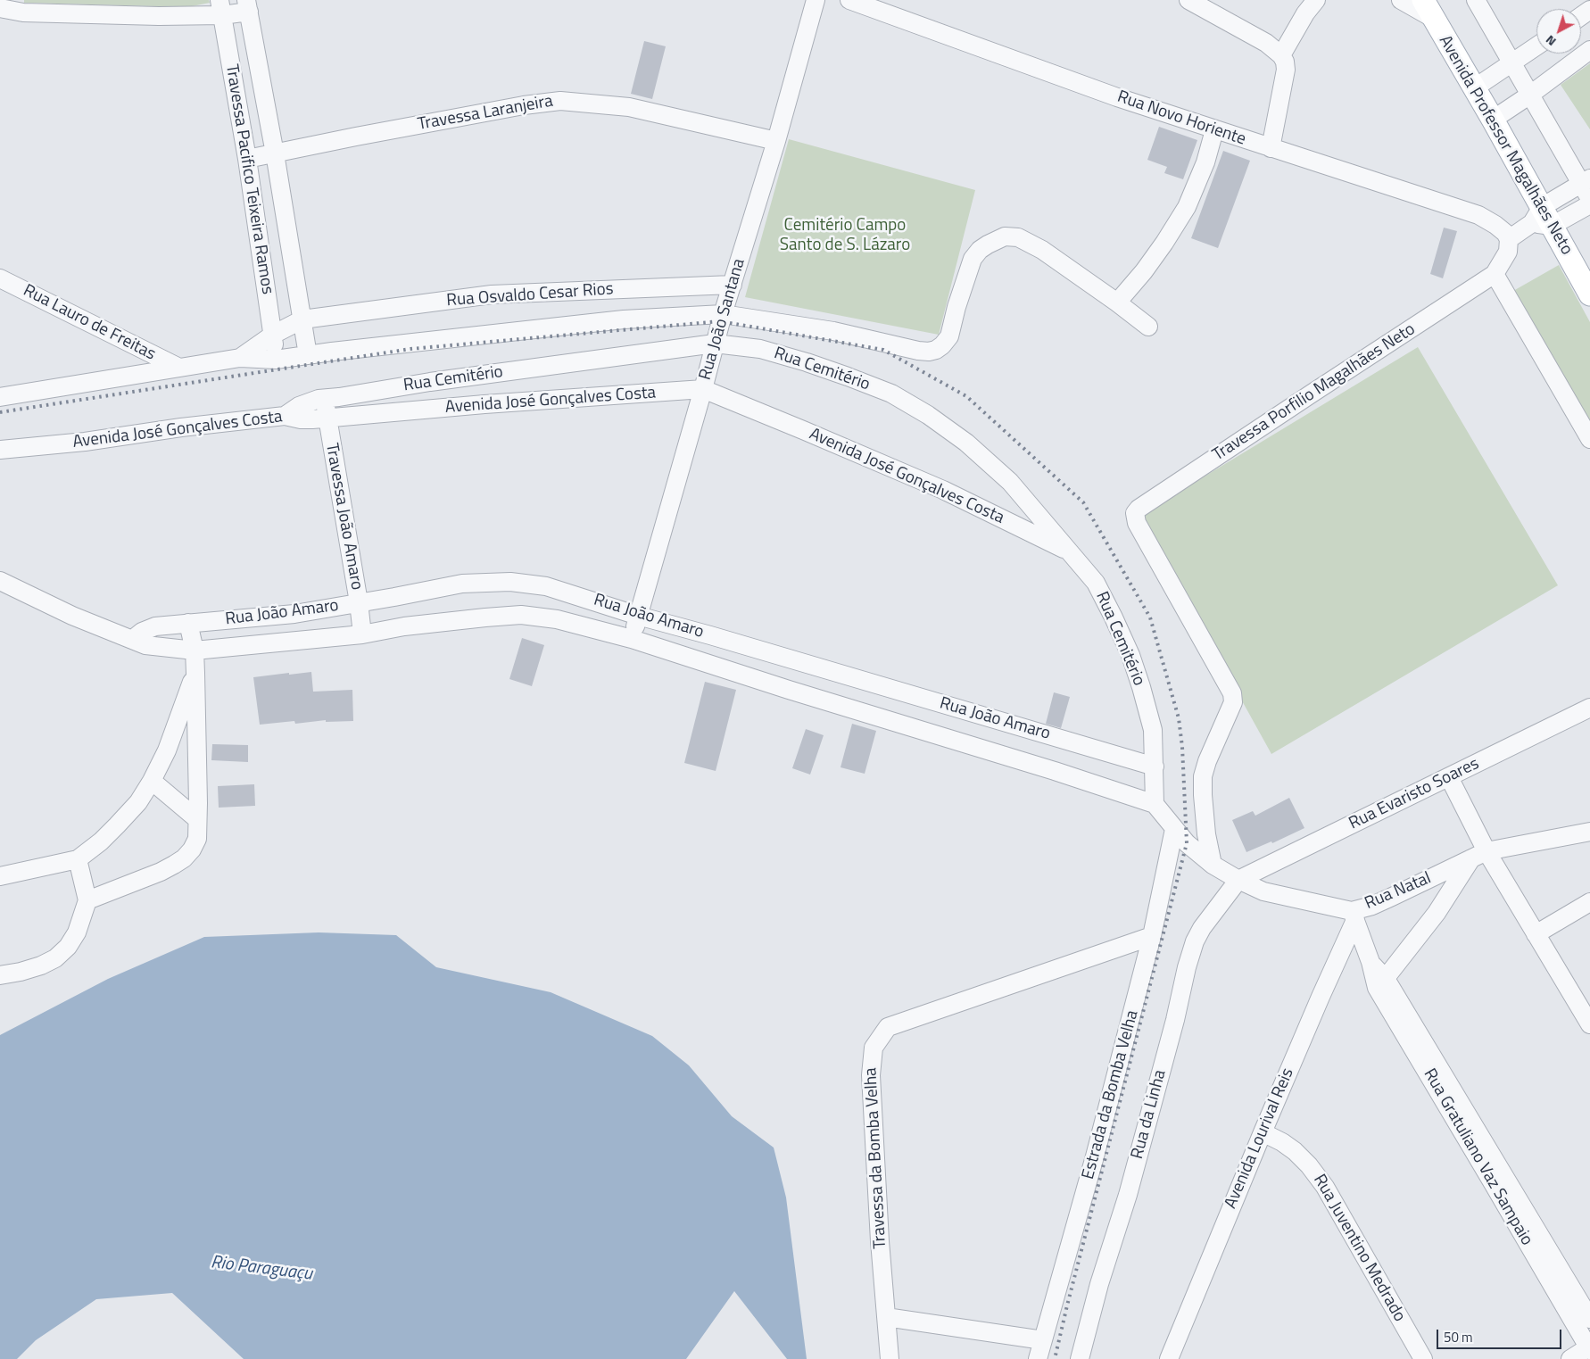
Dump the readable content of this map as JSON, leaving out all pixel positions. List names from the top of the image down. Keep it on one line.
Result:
{"streets":{"main road":["Avenida Professor Magalhães Neto"],"street":["Travessa Laranjeira","Rua Novo Horiente","Travessa Pacifico Teixeira Ramos","Rua Osvaldo Cesar Rios","Rua João Santana","Rua Lauro de Freitas","Rua Cemitério","Travessa Porfilio Magalhães Neto","Avenida José Gonçalves Costa","Travessa João Amaro","Rua João Amaro","Rua Evaristo Soares","Rua Natal","Estrada da Bomba Velha","Rua da Linha","Avenida Lourival Reis","Rua Gratuliano Vaz Sampaio","Travessa da Bomba Velha","Rua Juventino Medrado"]},"crossings":[["Travessa Laranjeira","Travessa Pacifico Teixeira Ramos"],["Travessa Laranjeira","Rua João Santana"],["Travessa Pacifico Teixeira Ramos","Rua Osvaldo Cesar Rios"],["Rua Osvaldo Cesar Rios","Rua João Santana"],["Rua Osvaldo Cesar Rios","Rua Lauro de Freitas"],["Rua Osvaldo Cesar Rios","Rua Cemitério"],["Rua João Santana","Rua Cemitério"],["Rua João Santana","Avenida José Gonçalves Costa"],["Rua João Santana","Rua João Amaro"],["Rua Cemitério","Avenida José Gonçalves Costa"],["Rua Cemitério","Travessa João Amaro"],["Rua Cemitério","Rua João Amaro"],["Rua Cemitério","Rua Natal"],["Travessa Porfilio Magalhães Neto","Rua Natal"],["Avenida José Gonçalves Costa","Travessa João Amaro"],["Travessa João Amaro","Rua João Amaro"],["Rua João Amaro","Rua Natal"],["Rua Evaristo Soares","Rua Natal"],["Rua Evaristo Soares","Rua da Linha"],["Rua Natal","Estrada da Bomba Velha"],["Rua Natal","Rua da Linha"],["Rua Natal","Avenida Lourival Reis"],["Rua Natal","Rua Gratuliano Vaz Sampaio"],["Estrada da Bomba Velha","Travessa da Bomba Velha"],["Avenida Lourival Reis","Rua Gratuliano Vaz Sampaio"],["Avenida Lourival Reis","Rua Juventino Medrado"]],"water":["Rio Paraguaçu"],"parks":["Cemitério Campo Santo de S. Lázaro"],"scale_bar":"50 m","north":"bottom left"}
